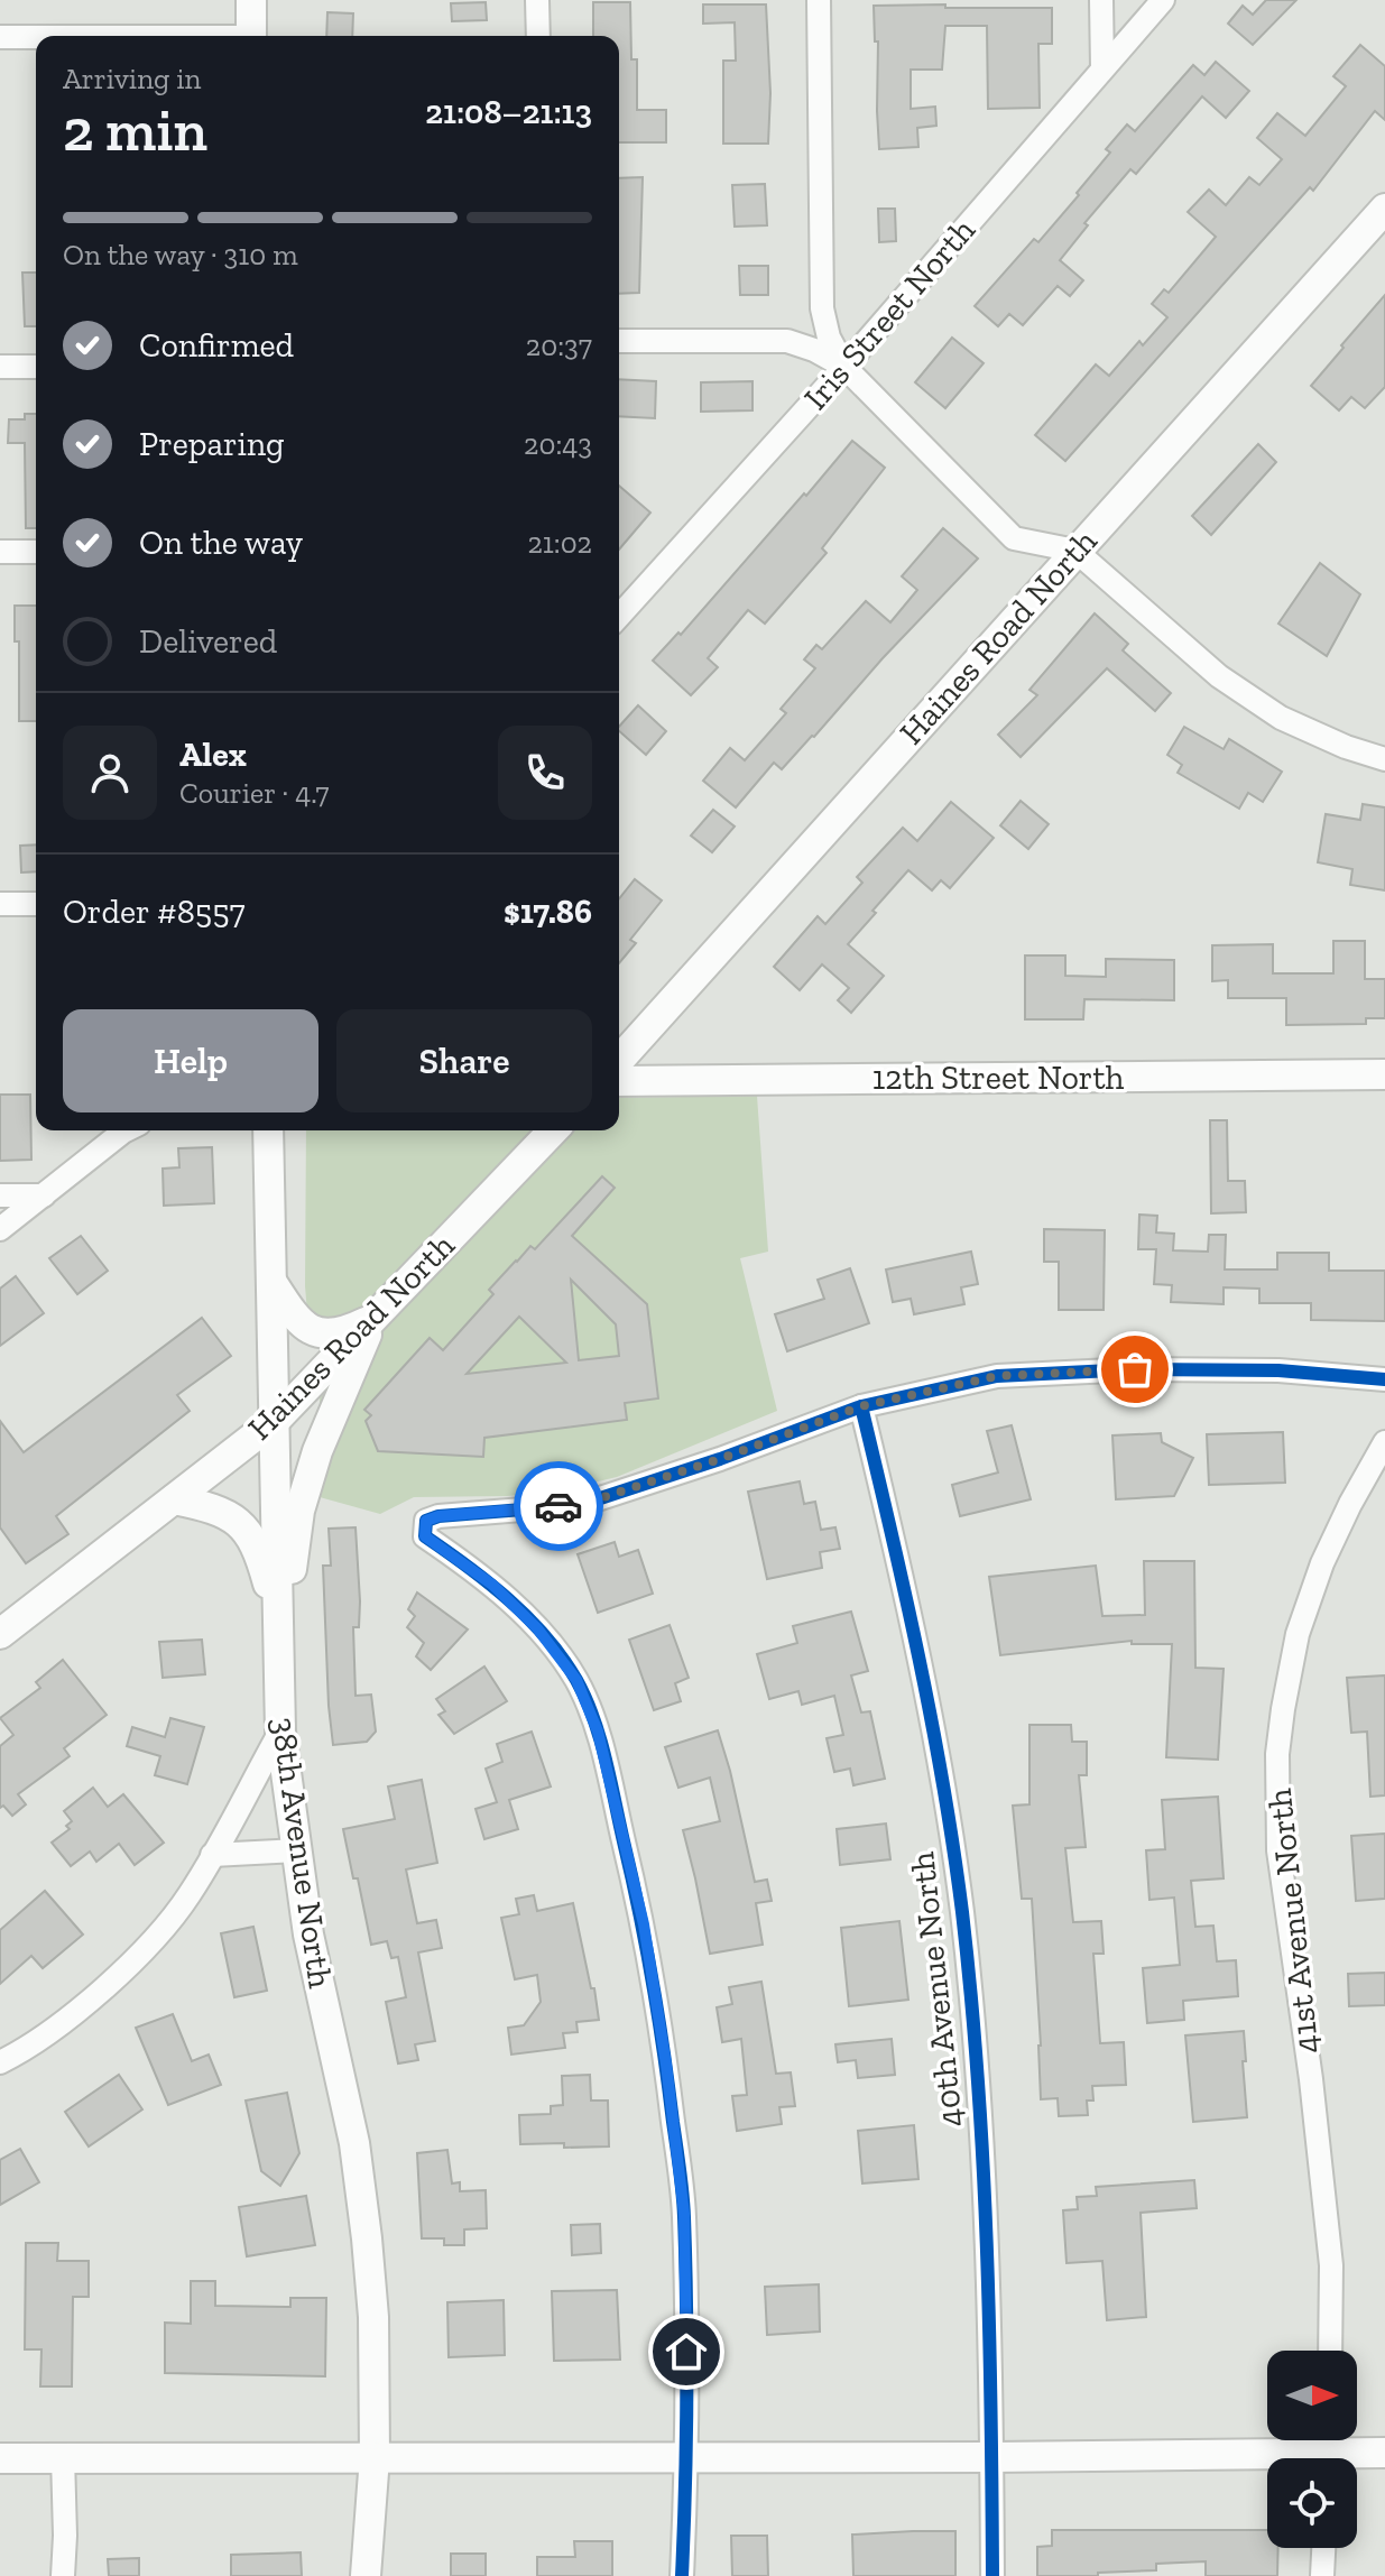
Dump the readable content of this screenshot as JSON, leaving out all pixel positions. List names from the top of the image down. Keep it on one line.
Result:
{"streets":{"main road":["Haines Road North","12th Street North","38th Avenue North"],"street":["Iris Street North","41st Avenue North","40th Avenue North"]},"crossings":[["Haines Road North","38th Avenue North"]],"north":"right","page":{"heading":["2 min","Arriving in","21:08–21:13"],"panel":["Alex","Courier · 4.7","Order #8557","$17.86"],"bar":"On the way · 310 m","list":[["Confirmed","20:37"],["Preparing","20:43"],["On the way","21:02"],"Delivered"],"buttons":["Help","Share"]}}
